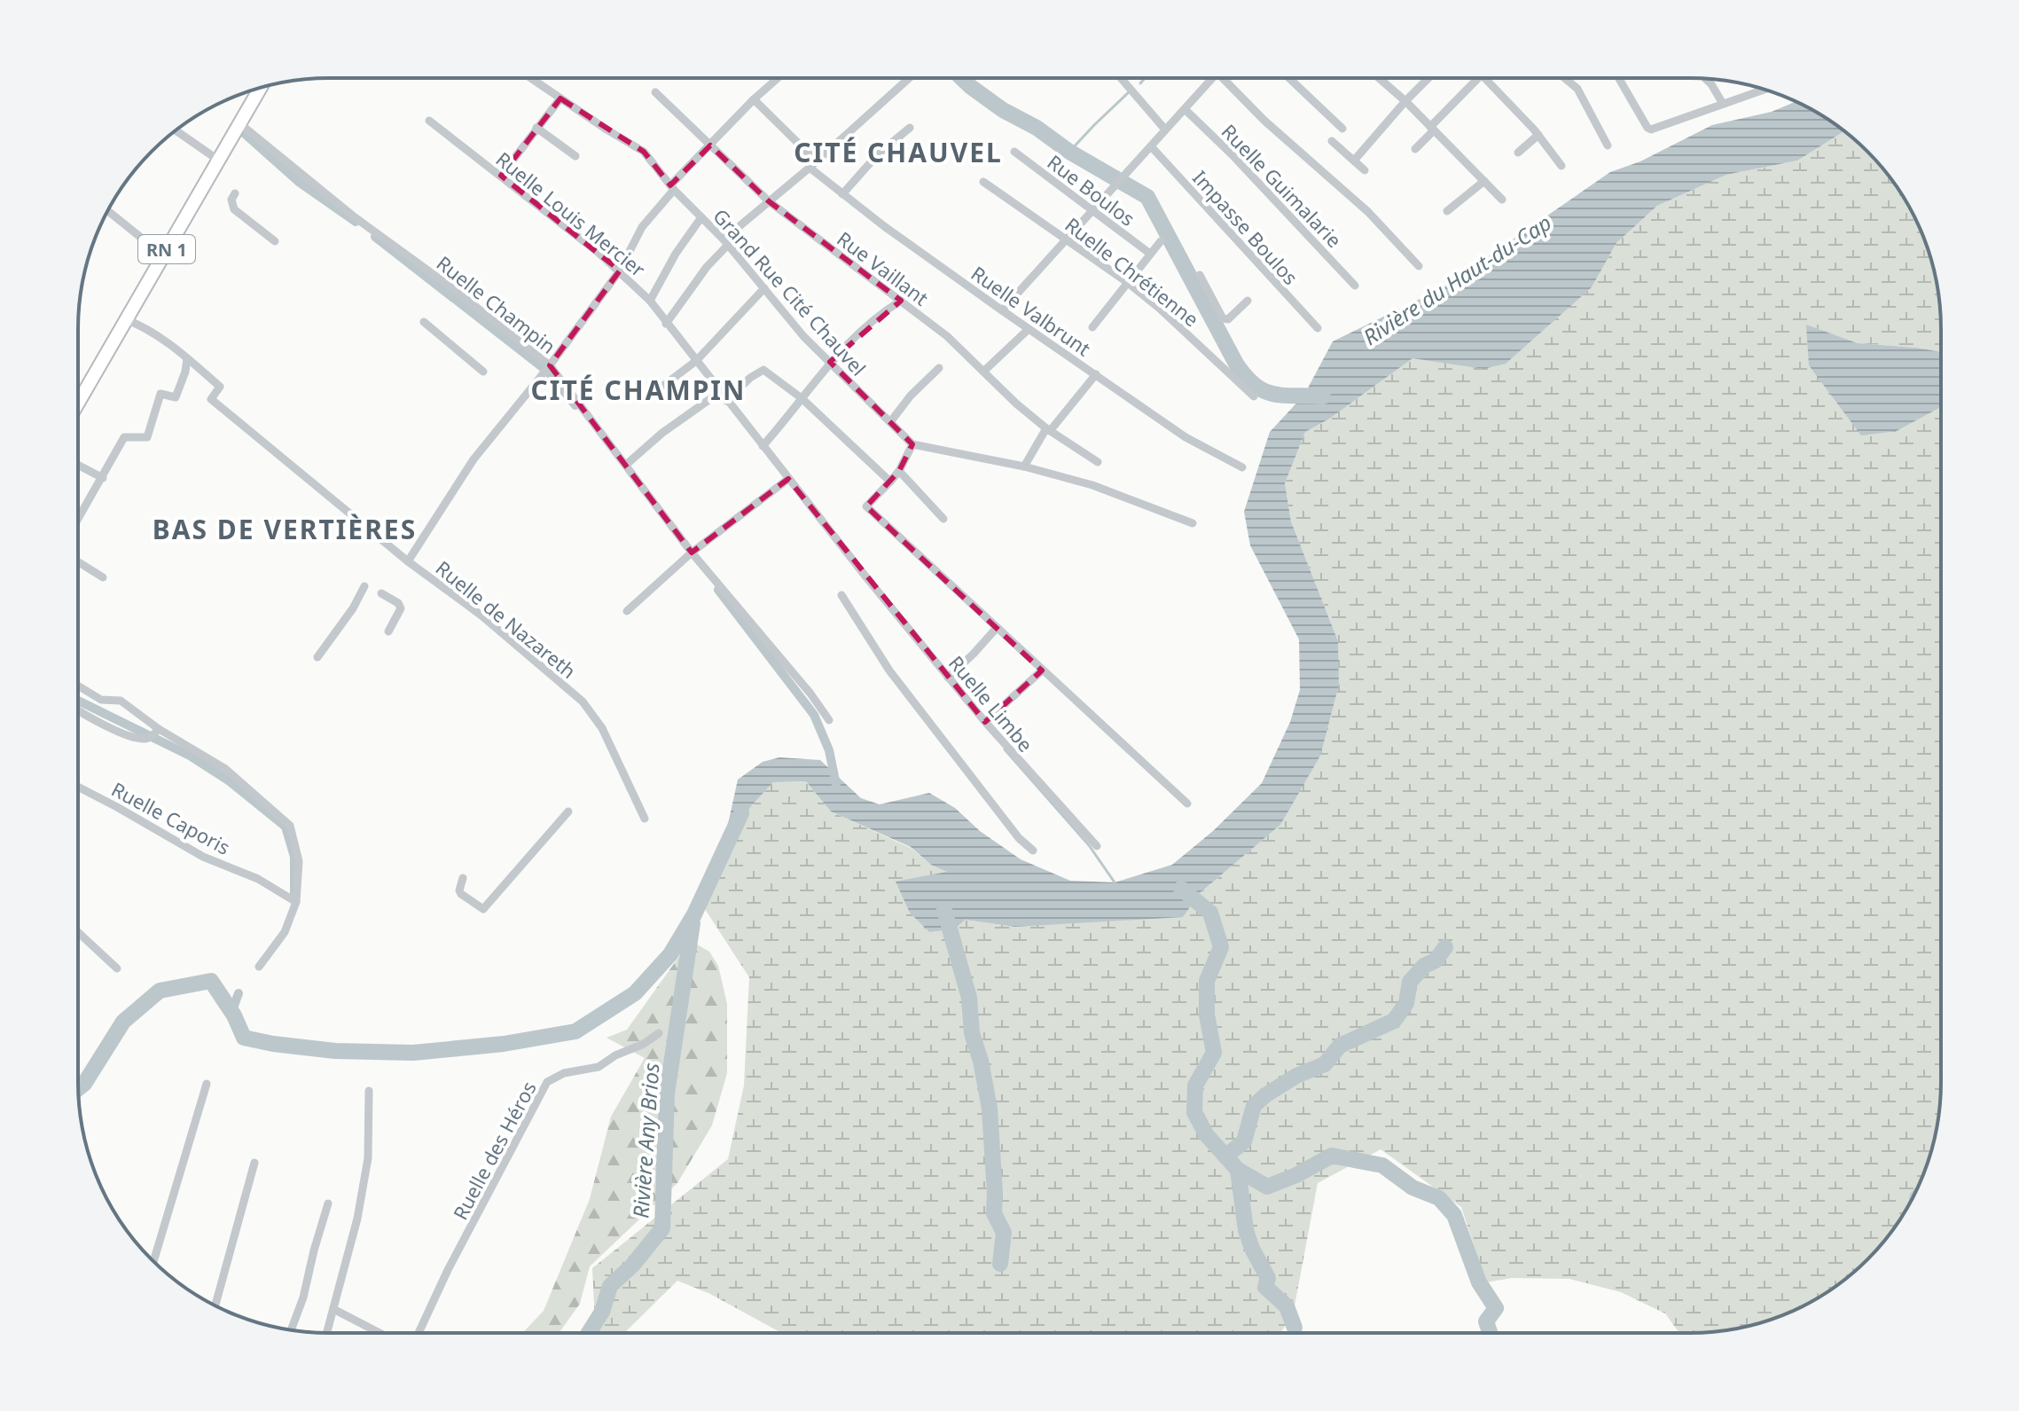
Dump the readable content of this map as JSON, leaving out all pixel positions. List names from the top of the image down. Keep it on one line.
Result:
{"streets":{"main road":["RN 1"],"street":["Ruelle Guimalarie","Rue Boulos","Ruelle Louis Mercier","Impasse Boulos","Rue Vaillant","Ruelle Chrétienne","Grand Rue Cité Chauvel","Ruelle Champin","Ruelle Valbrunt","Ruelle de Nazareth","Ruelle Limbe","Ruelle Caporis","Ruelle des Héros"]},"crossings":[["Ruelle Louis Mercier","Ruelle Limbe"],["RN 1","Ruelle Champin"],["RN 1","Ruelle de Nazareth"]],"districts":["CITÉ CHAUVEL","CITÉ CHAMPIN","BAS DE VERTIÈRES"],"water":["Rivière du Haut-du-Cap","Rivière Any Brios"]}
